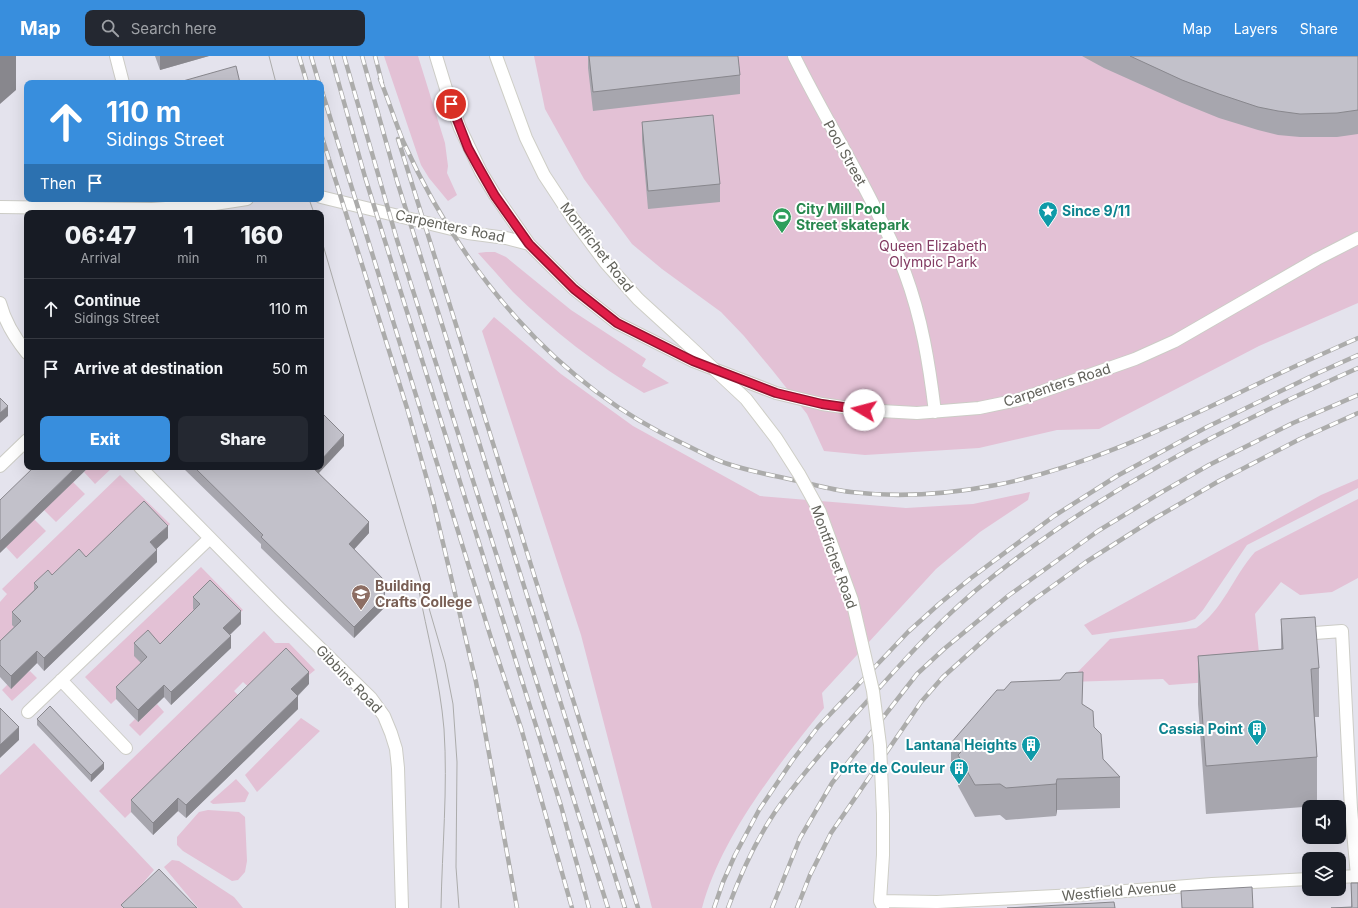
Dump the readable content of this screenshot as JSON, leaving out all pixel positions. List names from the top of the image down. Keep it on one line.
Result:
{"streets":{"street":["Pool Street","Carpenters Road","Montfichet Road","Gibbins Road","Westfield Avenue"]},"crossings":[["Pool Street","Carpenters Road"],["Montfichet Road","Westfield Avenue"]],"parks":["Queen Elizabeth Olympic Park"],"places":{"place":["Since 9/11"],"sports":["City Mill Pool Street skatepark"],"school or university":["Building Crafts College"],"building":["Cassia Point","Lantana Heights","Porte de Couleur"]},"page":{"header":"Map","search":"Search here","nav":["Map","Layers","Share"],"turn":["110 m","Sidings Street"],"then":"Then","eta":["06:47","Arrival","1","min","160","m"],"list":[{"name":"Continue","note":"Sidings Street","value":"110 m"},{"name":"Arrive at destination","value":"50 m"}],"buttons":["Exit","Share"]}}
